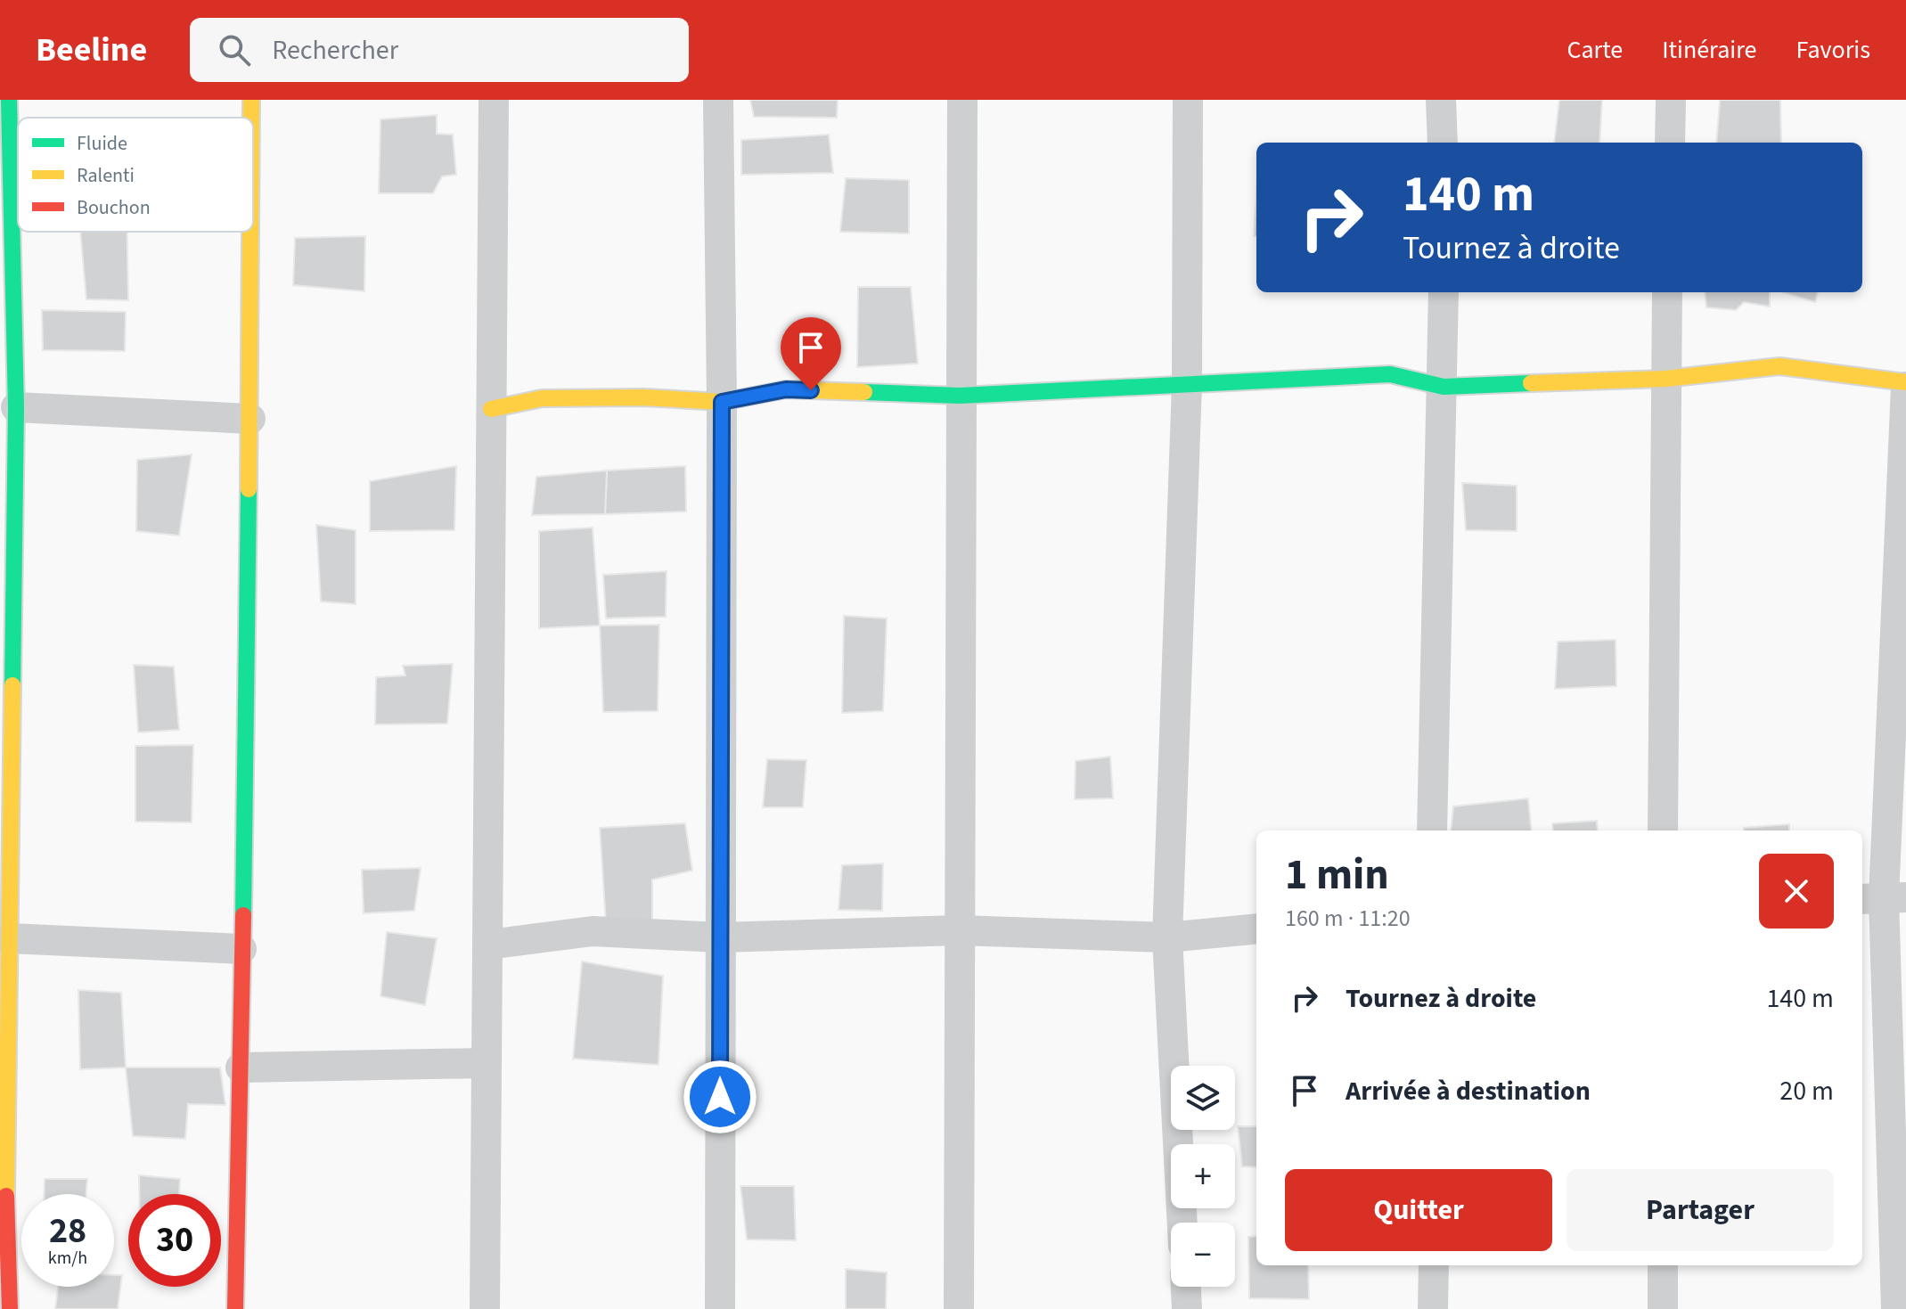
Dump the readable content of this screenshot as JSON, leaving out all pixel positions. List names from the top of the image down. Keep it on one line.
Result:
{"legend":["Fluide","Ralenti","Bouchon"],"page":{"header":"Beeline","search":"Rechercher","nav":["Carte","Itinéraire","Favoris"],"turn":["140 m","Tournez à droite"],"heading":["1 min","160 m · 11:20"],"list":[{"name":"Tournez à droite","value":"140 m"},{"name":"Arrivée à destination","value":"20 m"}],"map_buttons":["+","−"],"buttons":["Quitter","Partager"],"speed":"28 km/h","limit":"30"}}
